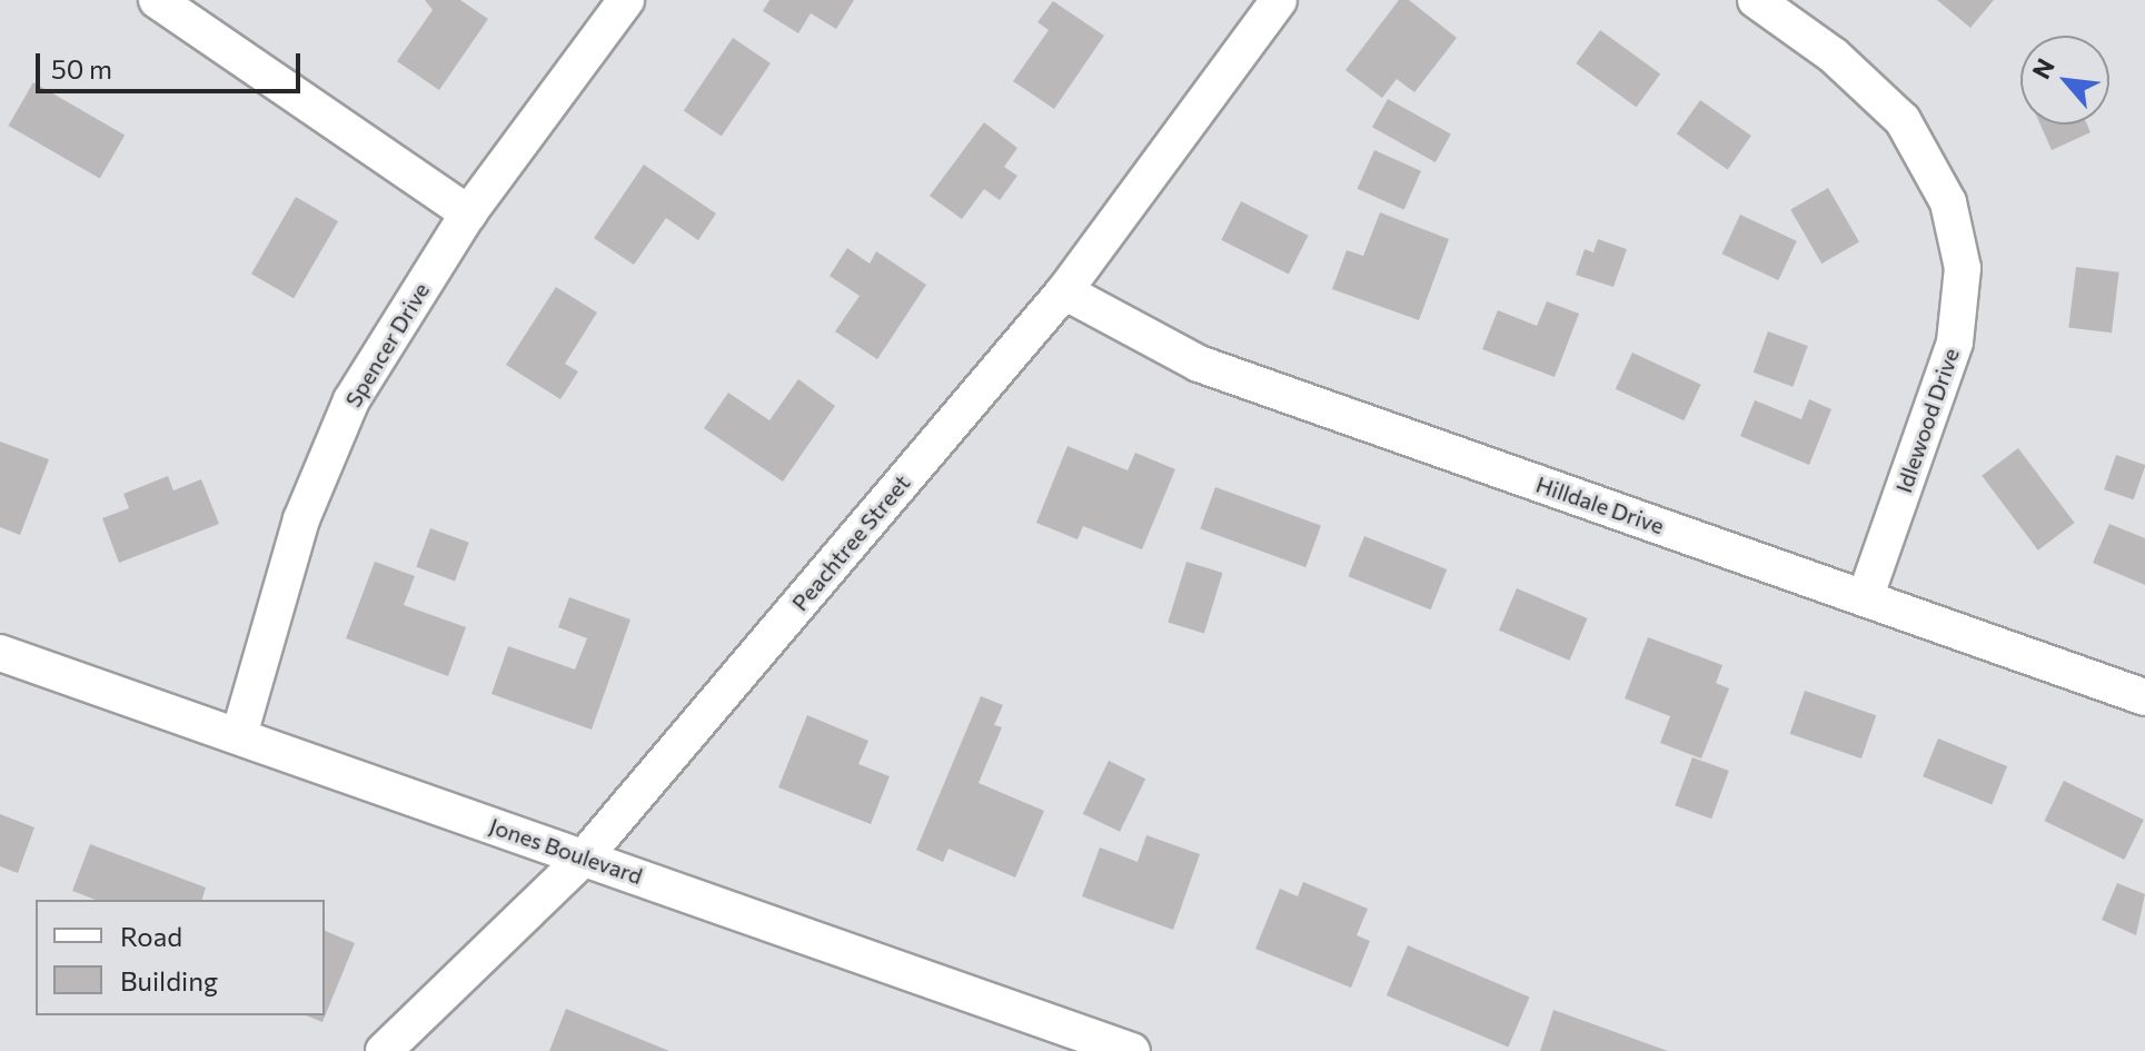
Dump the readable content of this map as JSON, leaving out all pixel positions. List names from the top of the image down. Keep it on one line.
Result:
{"streets":{"street":["Spencer Drive","Idlewood Drive","Hilldale Drive","Peachtree Street","Jones Boulevard"]},"crossings":[["Spencer Drive","Jones Boulevard"],["Idlewood Drive","Hilldale Drive"],["Hilldale Drive","Peachtree Street"],["Peachtree Street","Jones Boulevard"]],"legend":["Road","Building"],"scale_bar":"50 m","north":"top left"}
